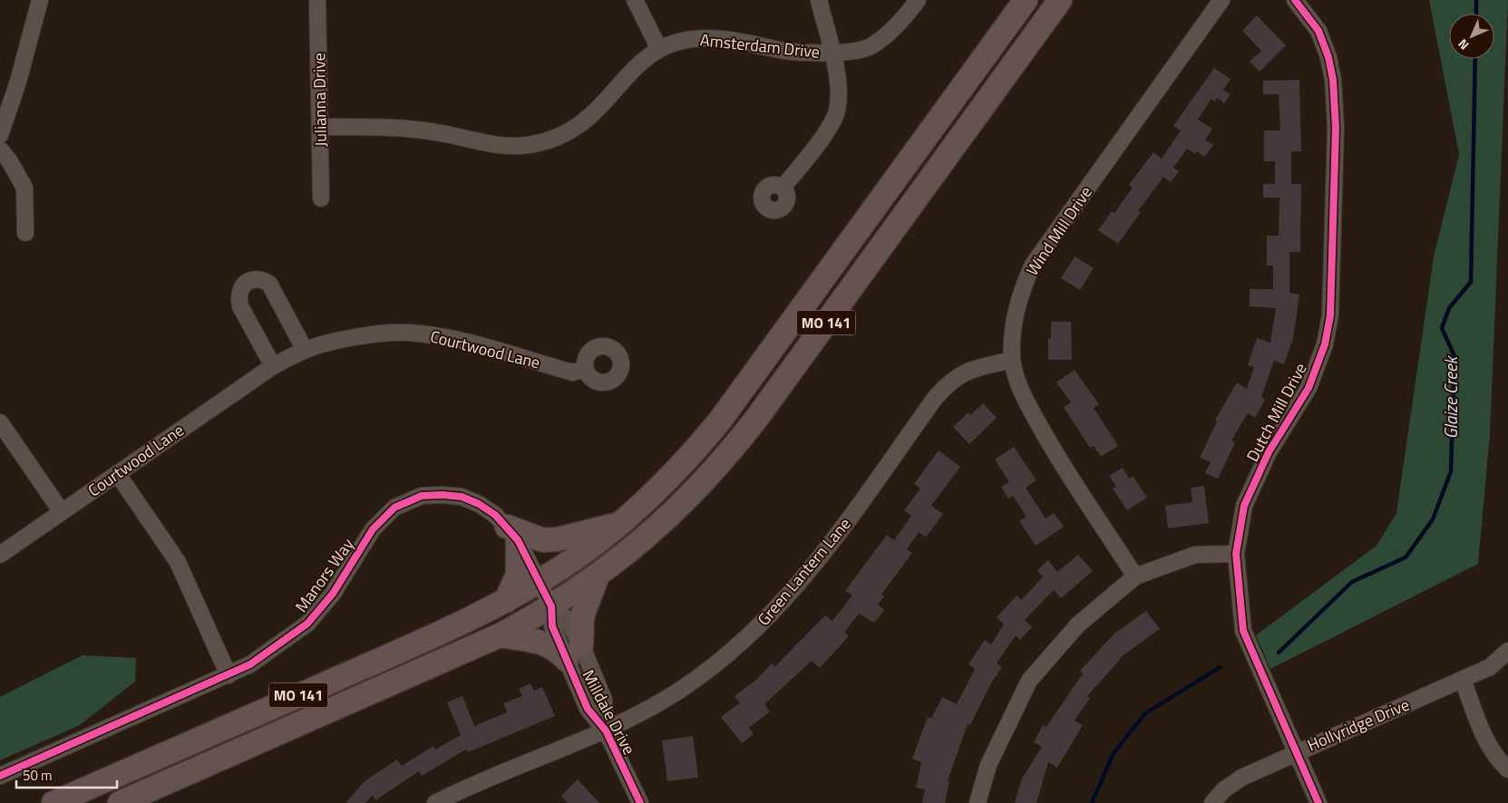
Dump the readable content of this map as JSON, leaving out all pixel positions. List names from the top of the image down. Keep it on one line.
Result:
{"streets":{"highway":["MO 141"],"street":["Amsterdam Drive","Julianna Drive","Wind Mill Drive","Courtwood Lane","Dutch Mill Drive","Green Lantern Lane","Manors Way","Milldale Drive","Hollyridge Drive"]},"crossings":[["Amsterdam Drive","Julianna Drive"],["Wind Mill Drive","Green Lantern Lane"],["MO 141","Manors Way"],["MO 141","Milldale Drive"],["Dutch Mill Drive","Hollyridge Drive"],["Green Lantern Lane","Milldale Drive"],["Manors Way","Milldale Drive"]],"water":["Glaize Creek"],"scale_bar":"50 m","north":"bottom left"}
